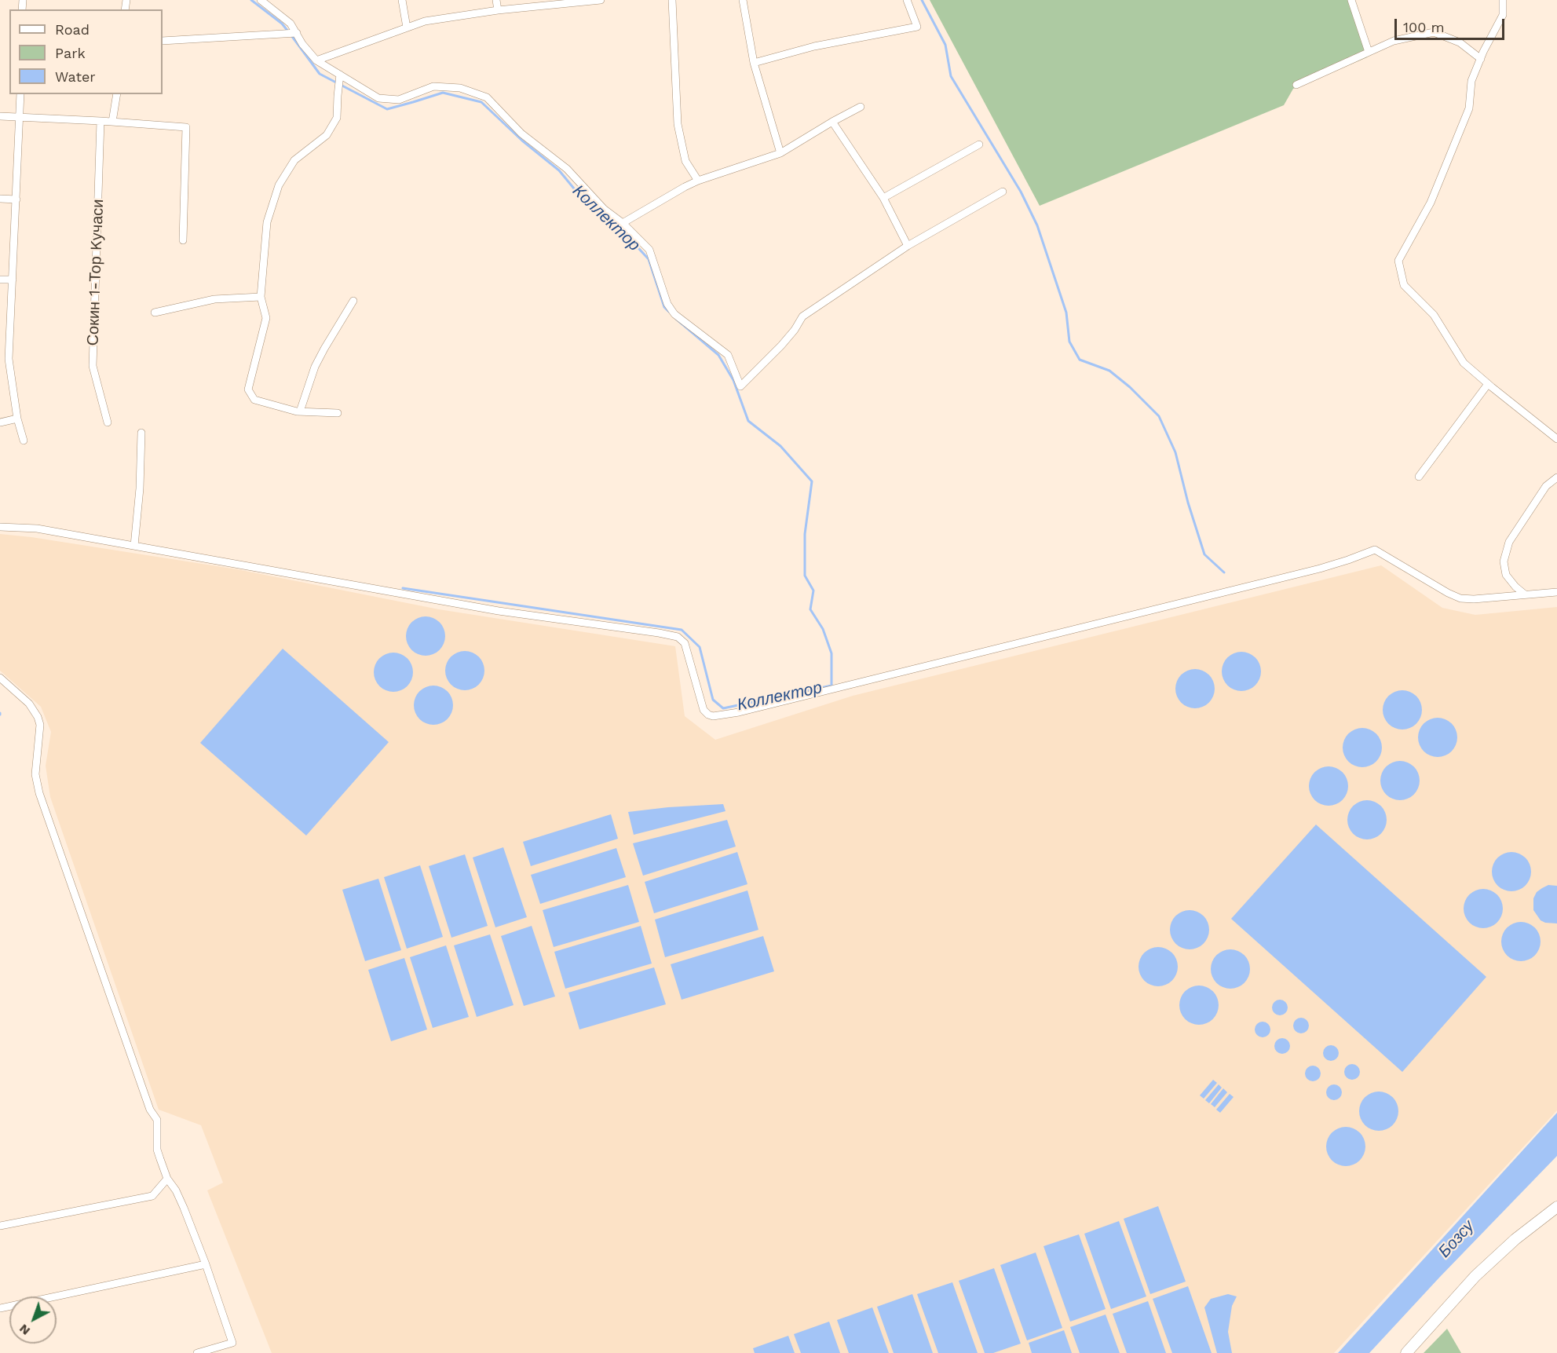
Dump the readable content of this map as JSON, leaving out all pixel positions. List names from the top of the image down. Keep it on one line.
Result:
{"streets":{"street":["Сокин 1-Тор Kучаси"]},"water":["Коллектор","Бозсу"],"legend":["Road","Park","Water"],"scale_bar":"100 m","north":"bottom left"}
